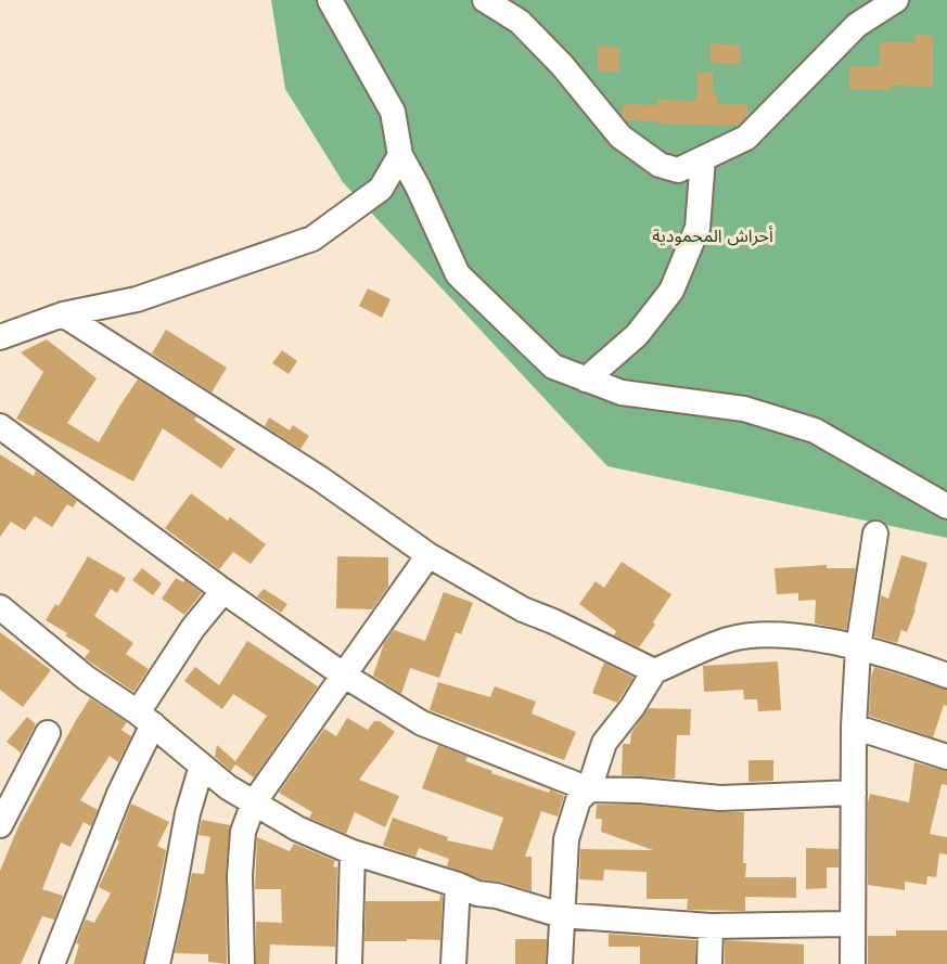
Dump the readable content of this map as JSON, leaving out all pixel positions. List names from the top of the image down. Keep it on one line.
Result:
{"parks":["أحراش المحمودية"]}
